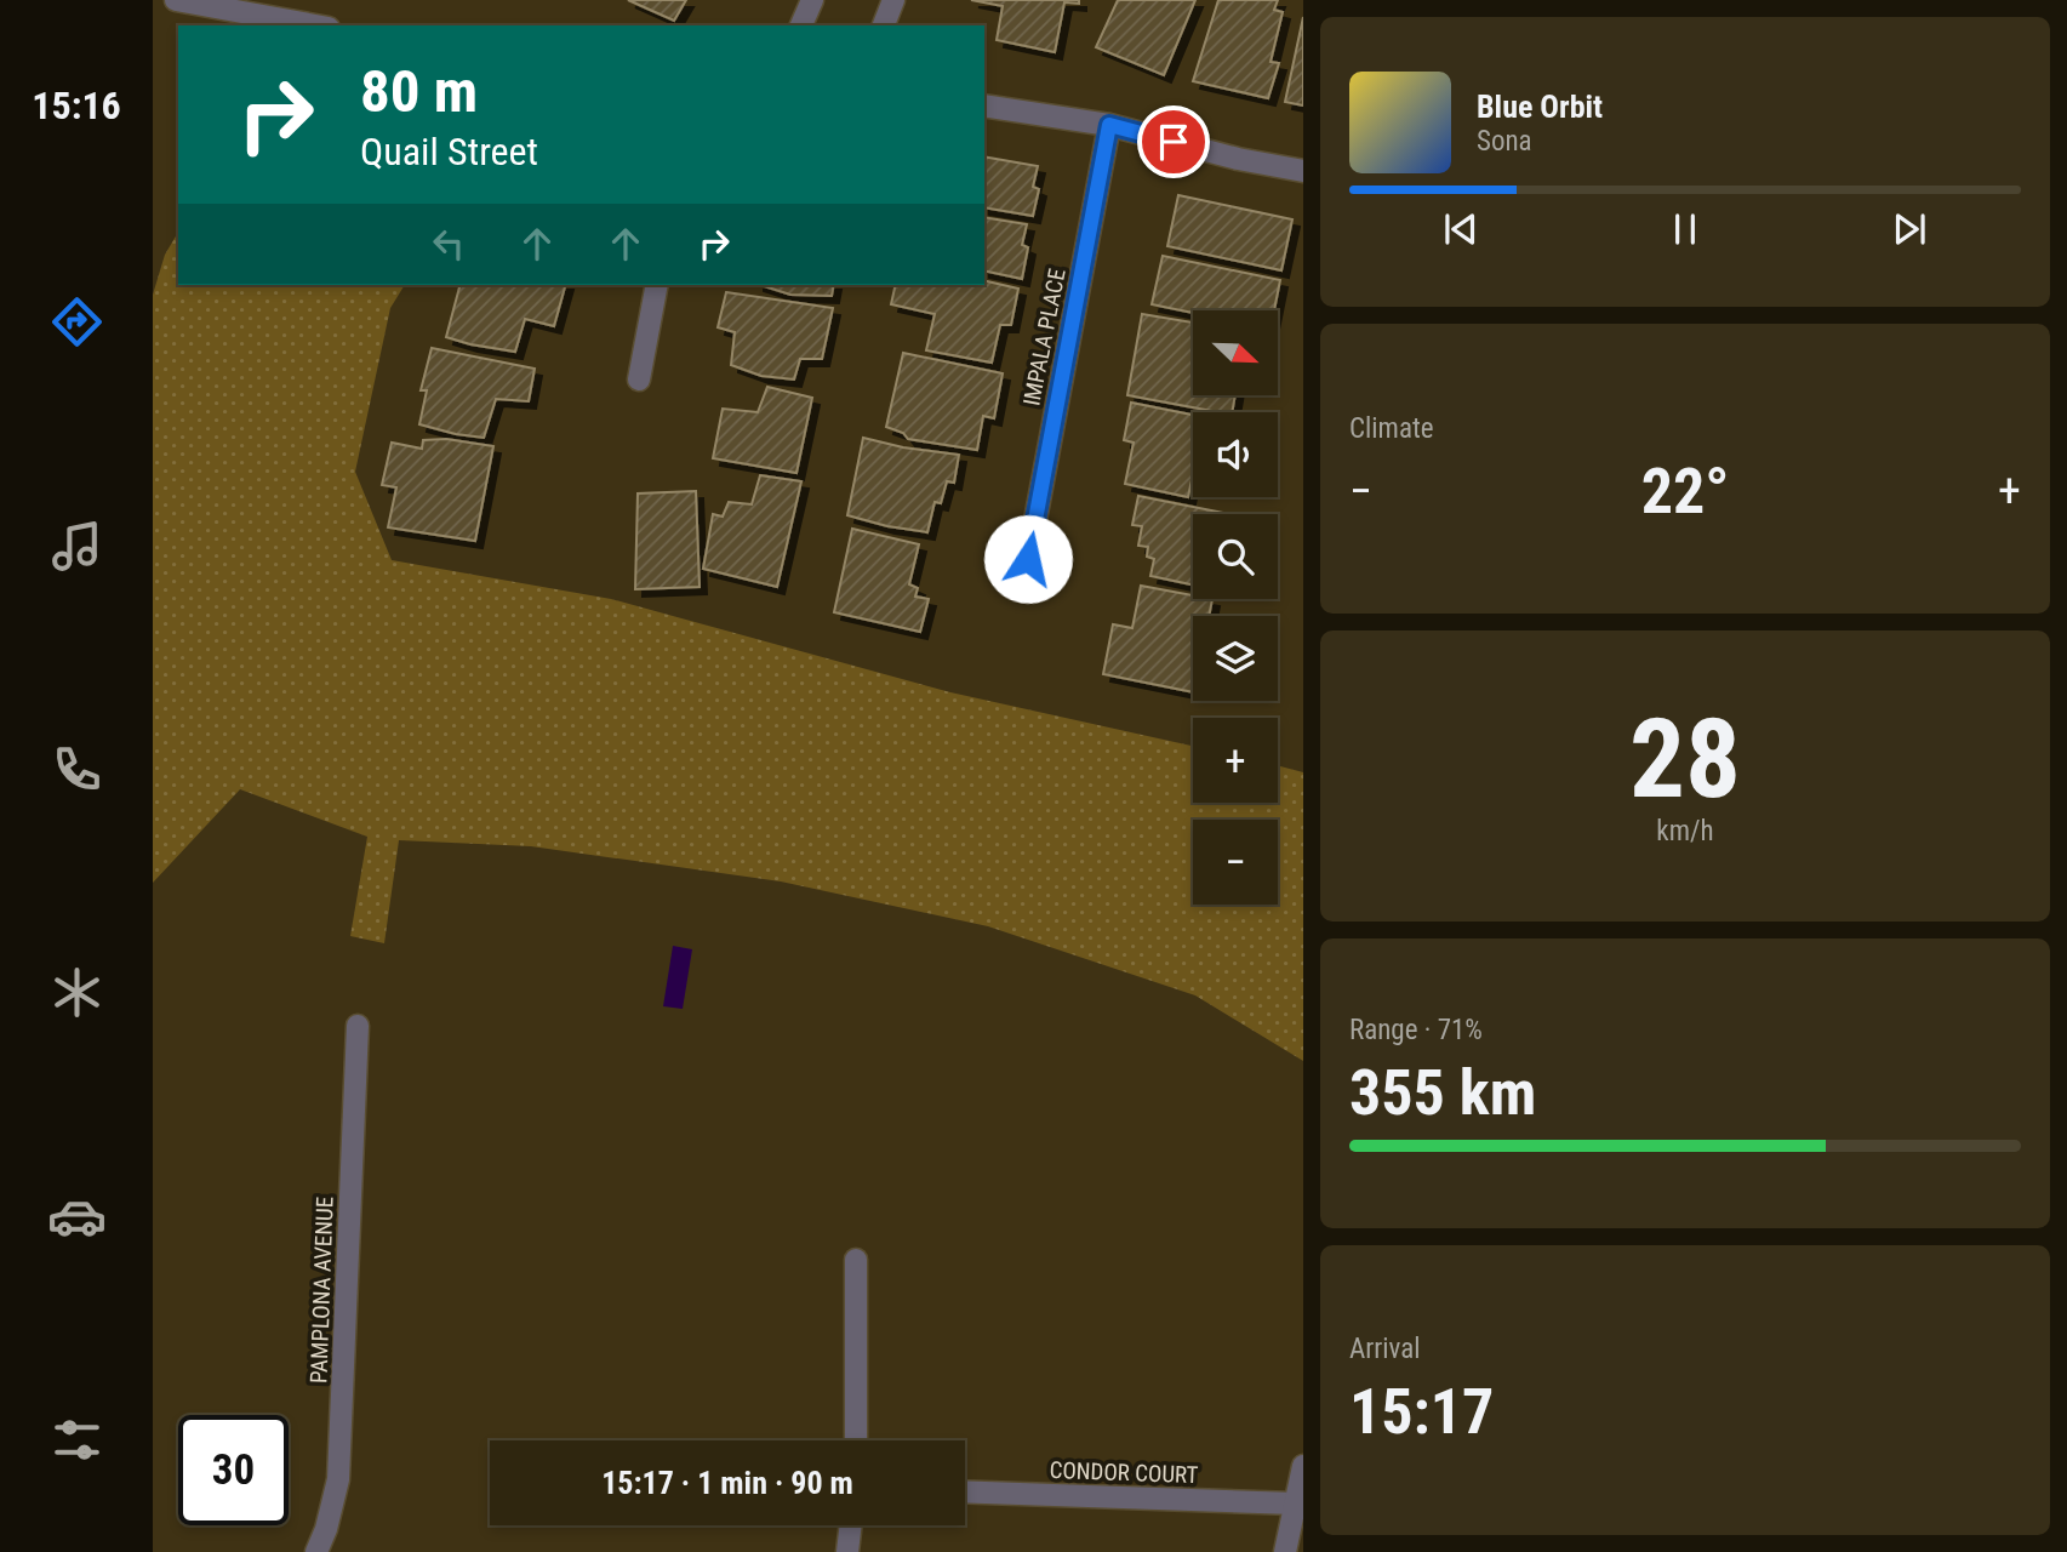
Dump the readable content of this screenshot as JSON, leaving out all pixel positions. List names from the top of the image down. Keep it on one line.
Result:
{"streets":{"street":["IMPALA PLACE","PAMPLONA AVENUE","CONDOR COURT"]},"north":"bottom right","page":{"tabs":"15:16","turn":["80 m","Quail Street"],"song":["Blue Orbit","Sona"],"map_buttons":["+","−"],"tile":["Climate",["28","km/h"],["Range · 71%","355 km"],["Arrival","15:17"]],"heat":["−","22°","+"],"limit":"30","trip":"15:17 · 1 min · 90 m"}}
